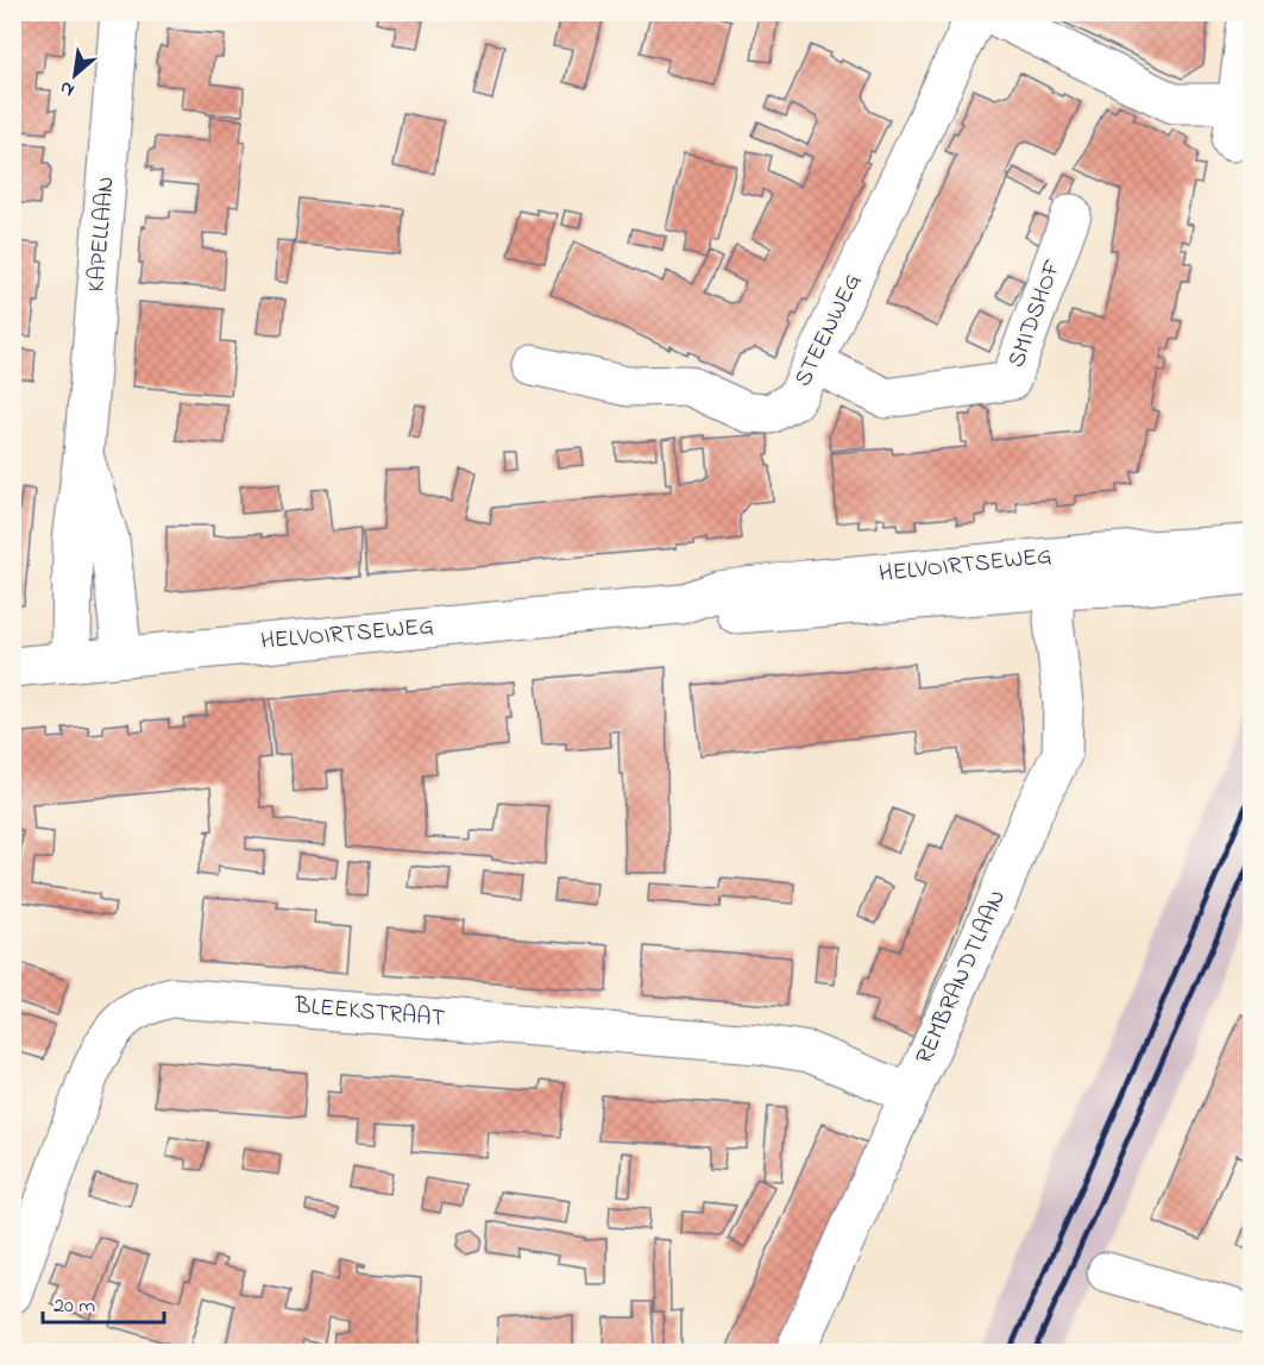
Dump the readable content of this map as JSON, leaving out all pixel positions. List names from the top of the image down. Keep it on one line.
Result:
{"streets":{"street":["KAPELLAAN","SMIDSHOF","STEENWEG","HELVOIRTSEWEG","REMBRANDTLAAN","BLEEKSTRAAT"]},"crossings":[["KAPELLAAN","HELVOIRTSEWEG"],["SMIDSHOF","STEENWEG"],["HELVOIRTSEWEG","REMBRANDTLAAN"],["REMBRANDTLAAN","BLEEKSTRAAT"]],"scale_bar":"20 m","north":"bottom left"}
